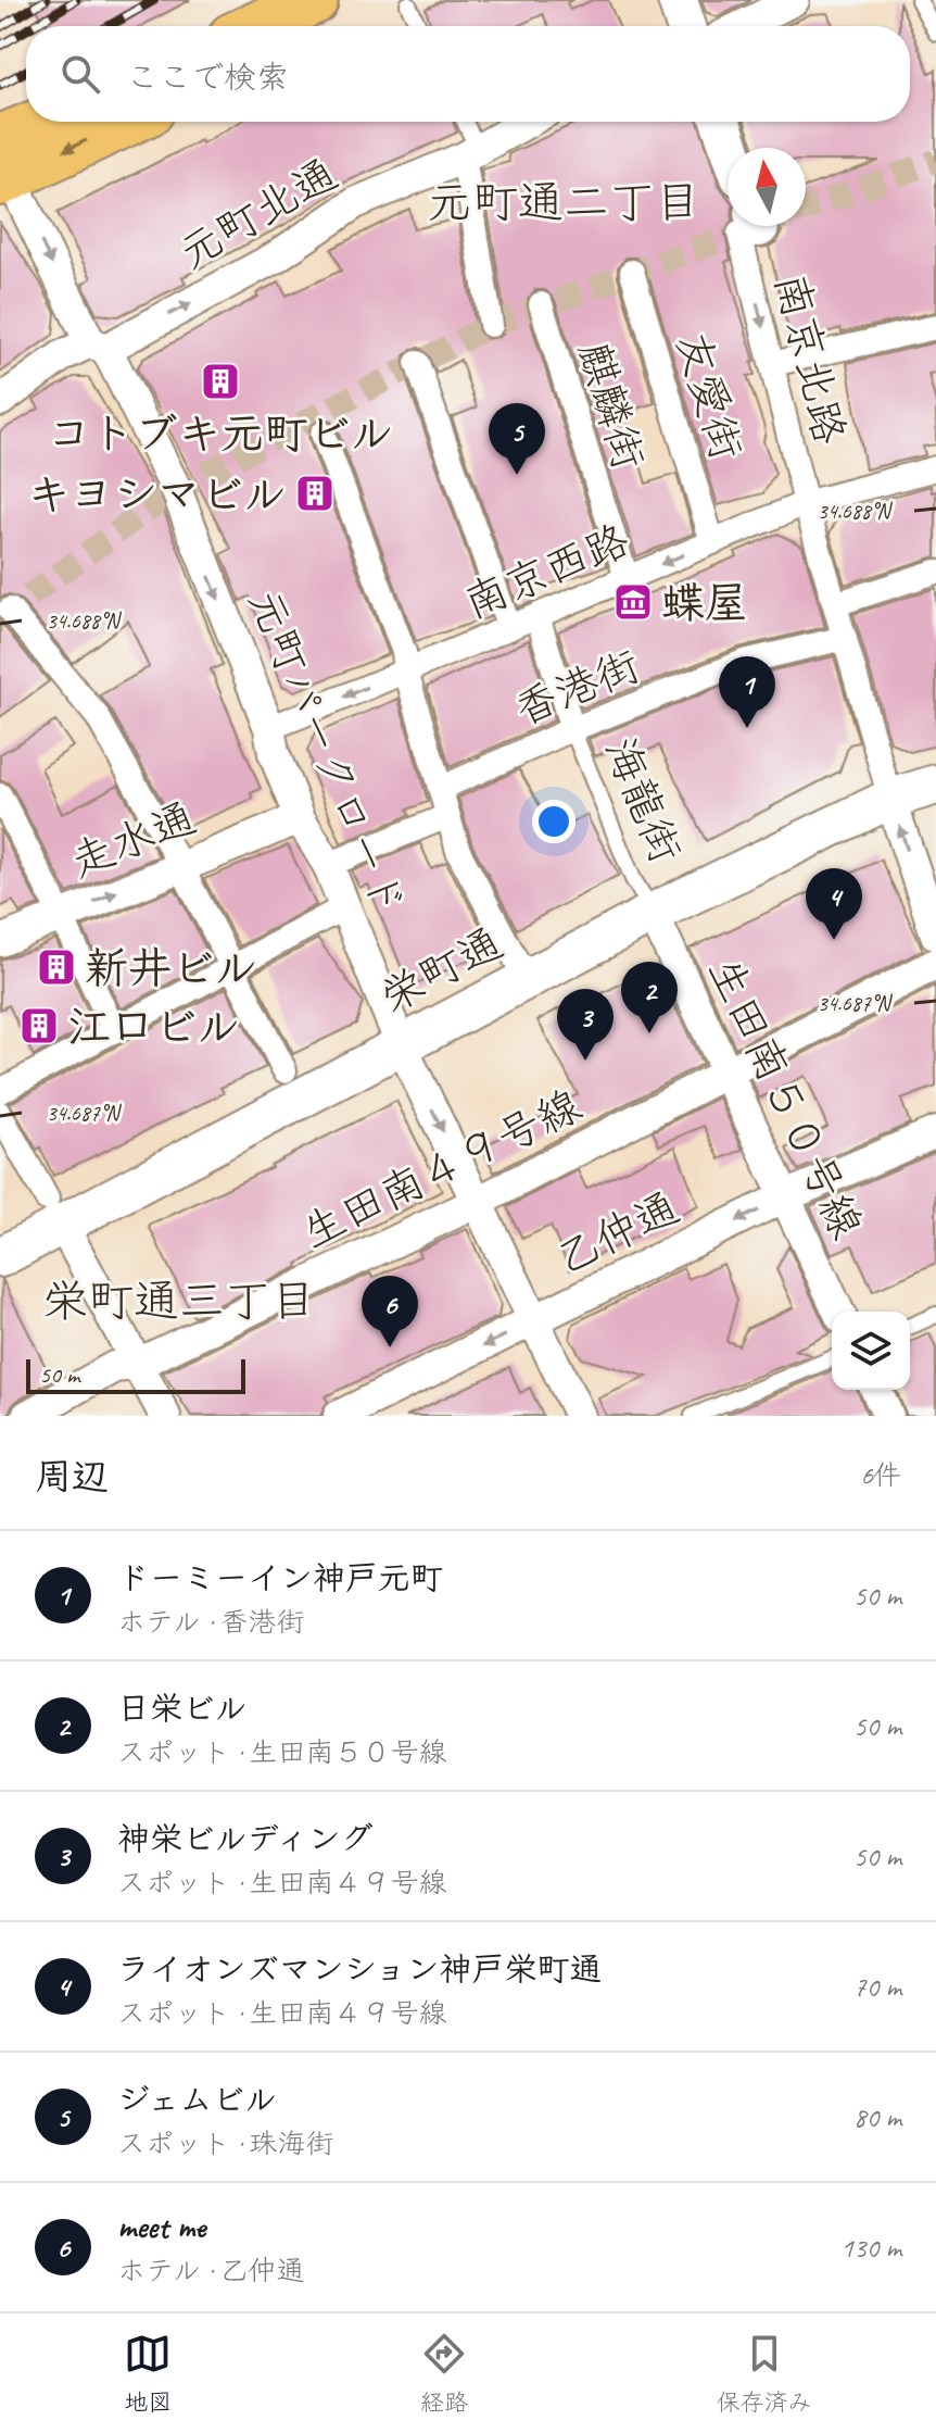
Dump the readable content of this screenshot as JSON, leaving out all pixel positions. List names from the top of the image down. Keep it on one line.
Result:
{"streets":{"street":["元町北通","南京北路","友愛街","麒麟街","南京西路","香港街","元町パークロード","海龍街","走水通","栄町通","生田南５０号線","生田南４９号線","乙仲通"]},"crossings":[["元町北通","元町パークロード"],["南京北路","南京西路"],["南京北路","香港街"],["南京北路","栄町通"],["友愛街","南京西路"],["麒麟街","南京西路"],["南京西路","元町パークロード"],["南京西路","海龍街"],["香港街","海龍街"],["元町パークロード","走水通"],["元町パークロード","栄町通"],["元町パークロード","生田南４９号線"],["元町パークロード","乙仲通"],["海龍街","栄町通"],["海龍街","生田南５０号線"],["栄町通","生田南５０号線"],["生田南５０号線","生田南４９号線"],["生田南５０号線","乙仲通"]],"one_way":["元町北通","乙仲通"],"districts":["元町通二丁目","栄町通三丁目"],"places":{"building":["コトブキ元町ビル","キヨシマビル","新井ビル","江口ビル"],"museum":["蝶屋"]},"scale_bar":"50 m","north":"top","page":{"search":"ここで検索","pins":["5","1","4","2","3","6"],"scale":"50 m","heading":["周辺","6件"],"list":[{"mark":"1","name":"ドーミーイン神戸元町","note":"ホテル · 香港街","value":"50 m"},{"mark":"2","name":"日栄ビル","note":"スポット · 生田南５０号線","value":"50 m"},{"mark":"3","name":"神栄ビルディング","note":"スポット · 生田南４９号線","value":"50 m"},{"mark":"4","name":"ライオンズマンション神戸栄町通","note":"スポット · 生田南４９号線","value":"70 m"},{"mark":"5","name":"ジェムビル","note":"スポット · 珠海街","value":"80 m"},{"mark":"6","name":"meet me","note":"ホテル · 乙仲通","value":"130 m"}],"nav":["地図","経路","保存済み"]},"coordinates":["34.688°N","34.687°N"]}
